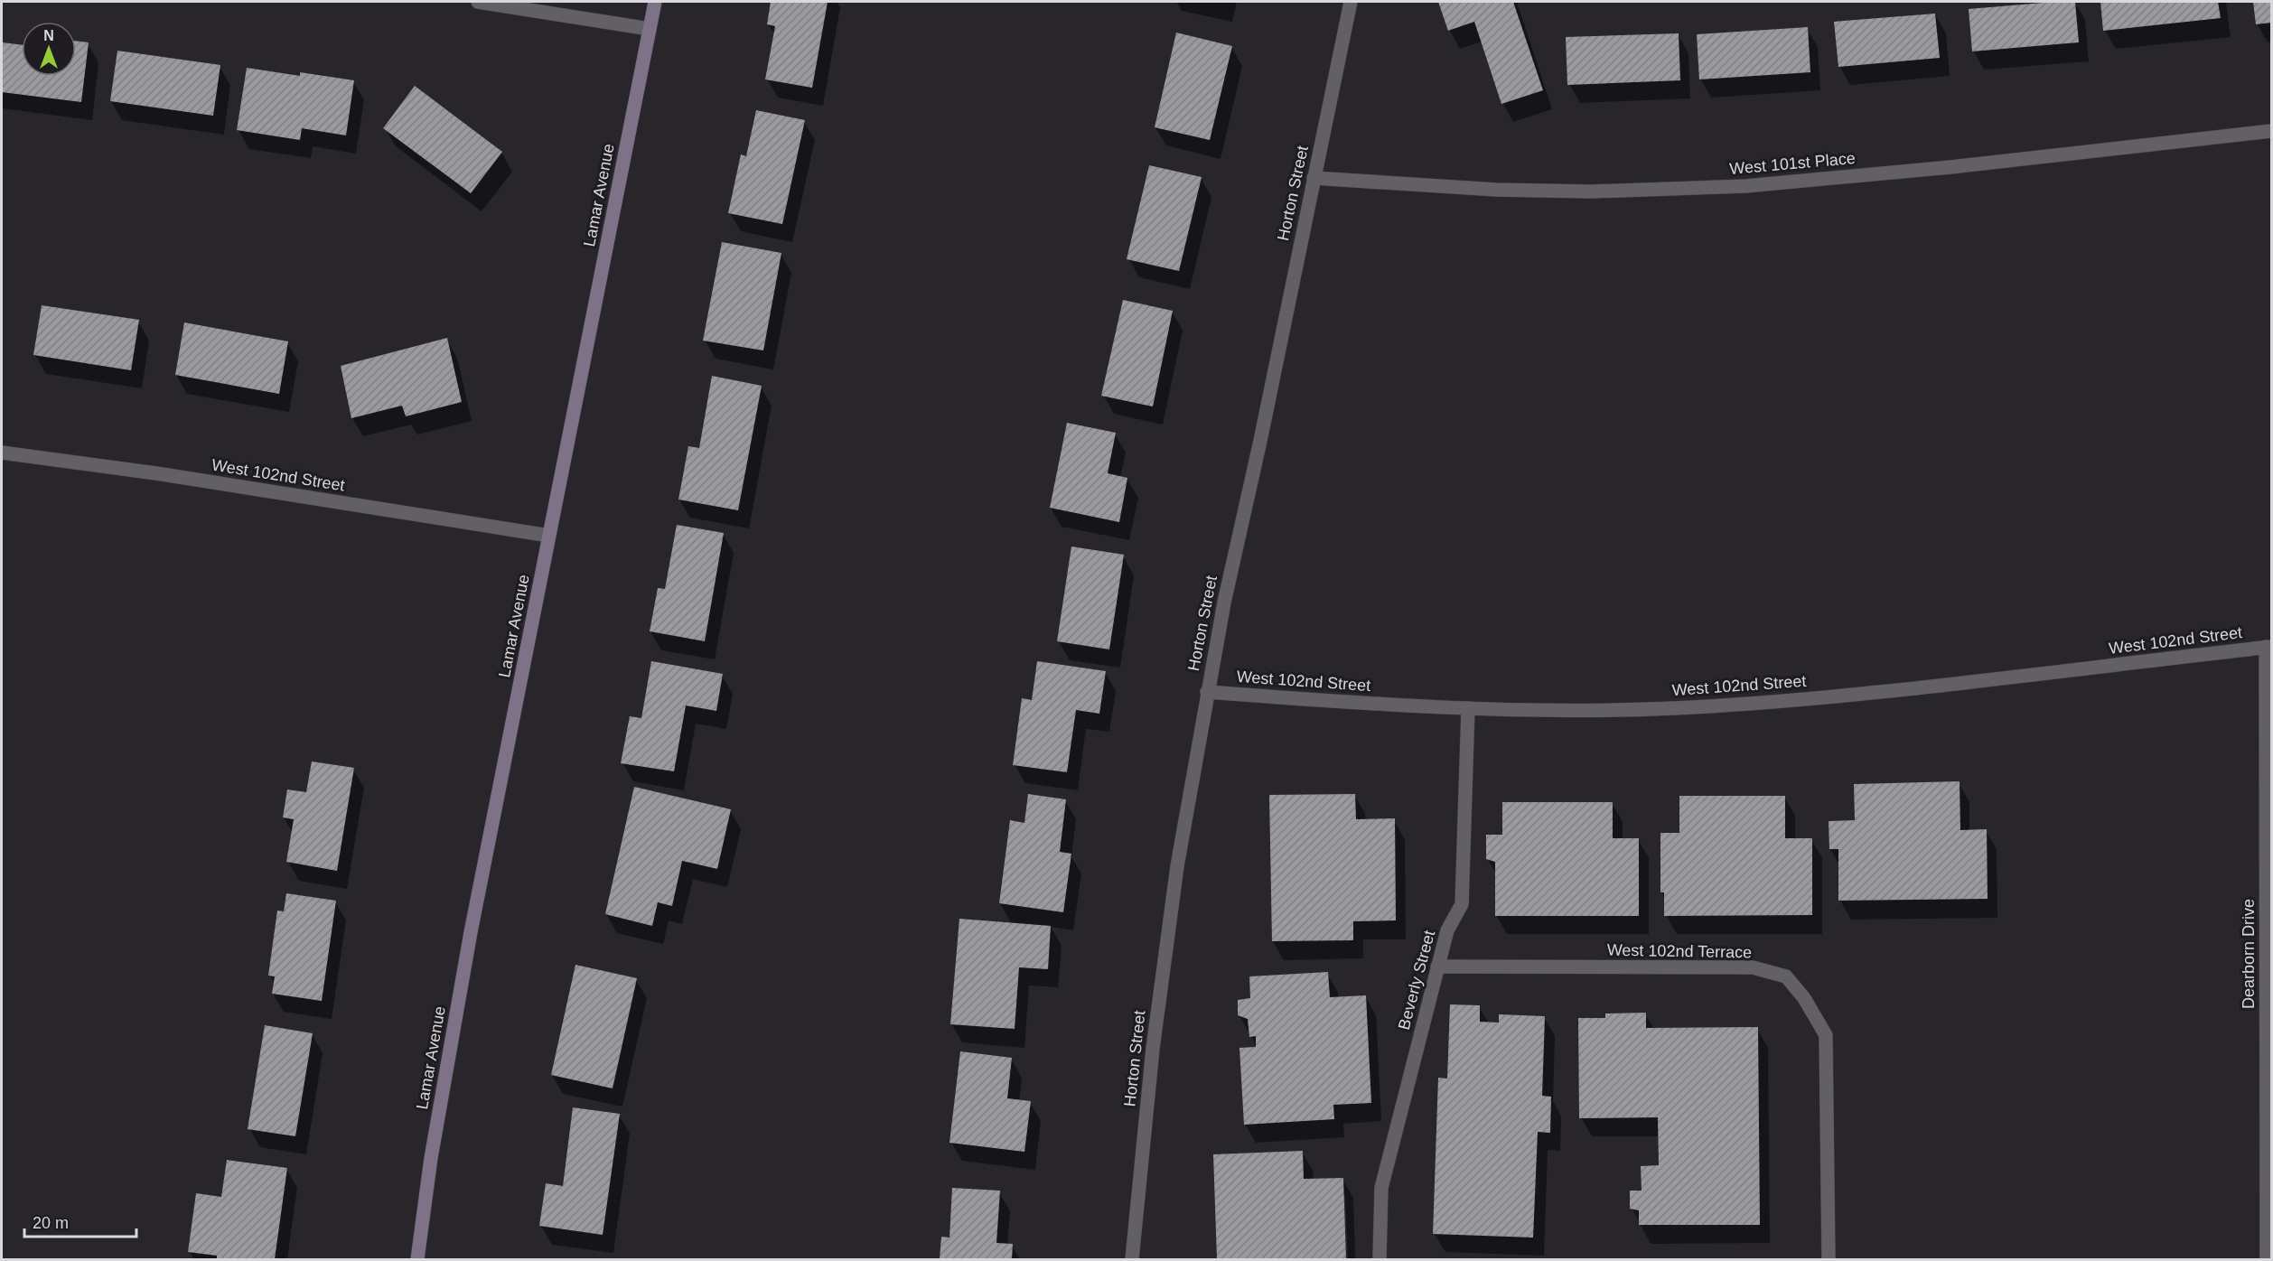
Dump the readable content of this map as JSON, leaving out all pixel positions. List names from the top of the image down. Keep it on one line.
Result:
{"streets":{"street":["West 101st Place","Horton Street","Lamar Avenue","West 102nd Street","West 102nd Terrace","Dearborn Drive","Beverly Street"]},"crossings":[["West 101st Place","Horton Street"],["Horton Street","West 102nd Street"],["Lamar Avenue","West 102nd Street"],["West 102nd Street","Dearborn Drive"],["West 102nd Street","Beverly Street"],["West 102nd Terrace","Beverly Street"]],"scale_bar":"20 m","north":"top"}
